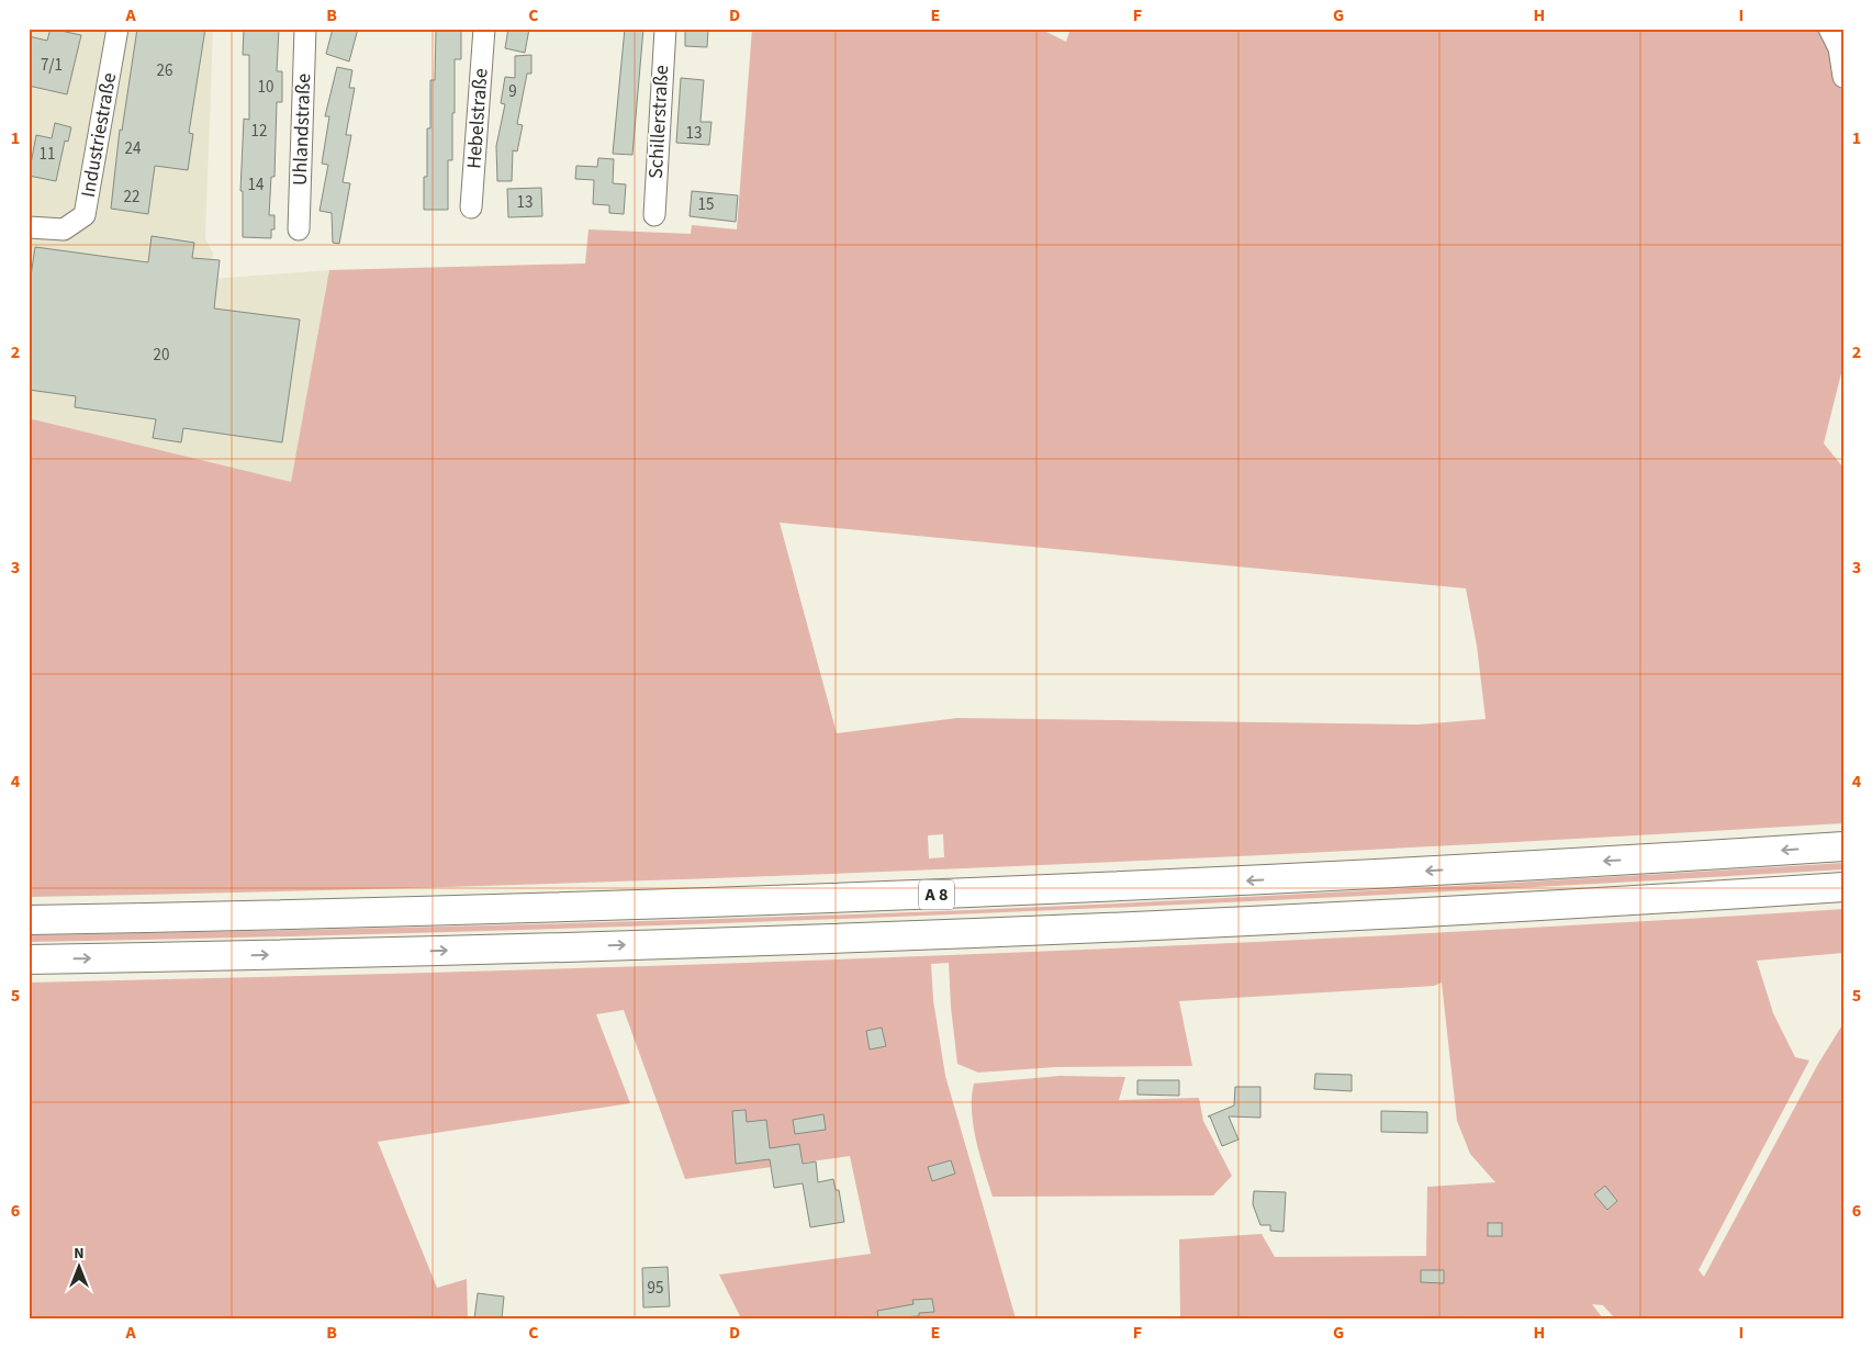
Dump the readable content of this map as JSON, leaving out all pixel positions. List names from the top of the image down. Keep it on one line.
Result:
{"streets":{"highway":["A 8"],"street":["Hebelstraße","Schillerstraße","Uhlandstraße","Industriestraße"]},"house_numbers":["7/1","26","10","9","12","13","24","11","14","22","13","15","20","95"],"north":"top","grid":{"columns":["A","B","C","D","E","F","G","H","I"],"rows":["1","2","3","4","5","6"]}}
